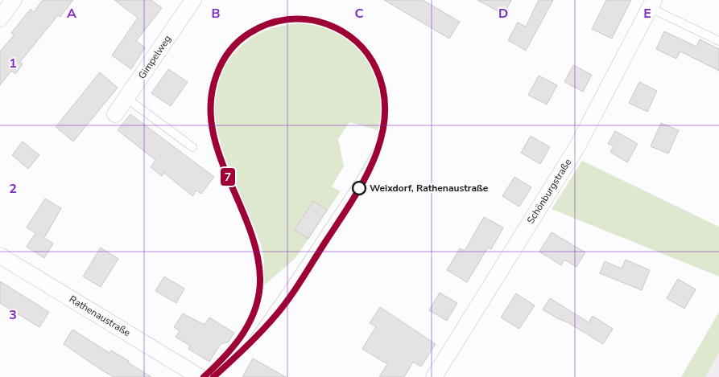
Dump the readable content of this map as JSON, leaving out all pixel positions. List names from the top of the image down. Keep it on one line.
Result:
{"streets":{"street":["Gimpelweg","Schönburgstraße","Rathenaustraße"]},"places":["Weixdorf, Rathenaustraße"],"lines":["transit line 7"],"grid":{"columns":["A","B","C","D","E"],"rows":["1","2","3"]}}
